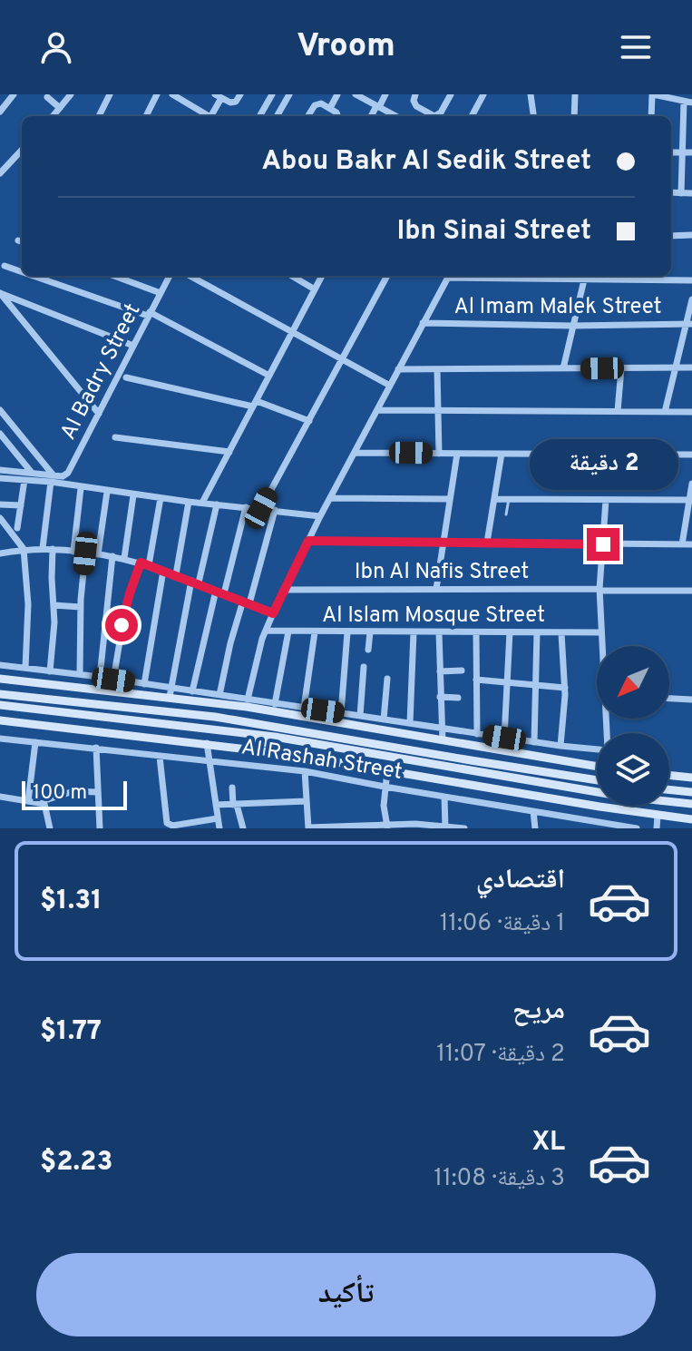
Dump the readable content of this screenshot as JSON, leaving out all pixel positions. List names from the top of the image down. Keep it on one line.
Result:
{"streets":{"street":["Al Imam Malek Street","Al Badry Street","Ibn Al Nafis Street","Al Islam Mosque Street","Al Rashah Street"]},"scale_bar":"100 m","north":"bottom left","page":{"header":"Vroom","banner":["Abou Bakr Al Sedik Street","Ibn Sinai Street"],"bubble":"2 دقيقة","scale":"100 m","list":[{"name":"اقتصادي","note":"1 دقيقة · 11:06","value":"$1.31"},{"name":"مريح","note":"2 دقيقة · 11:07","value":"$1.77"},{"name":"XL","note":"3 دقيقة · 11:08","value":"$2.23"}],"buttons":"تأكيد"}}
